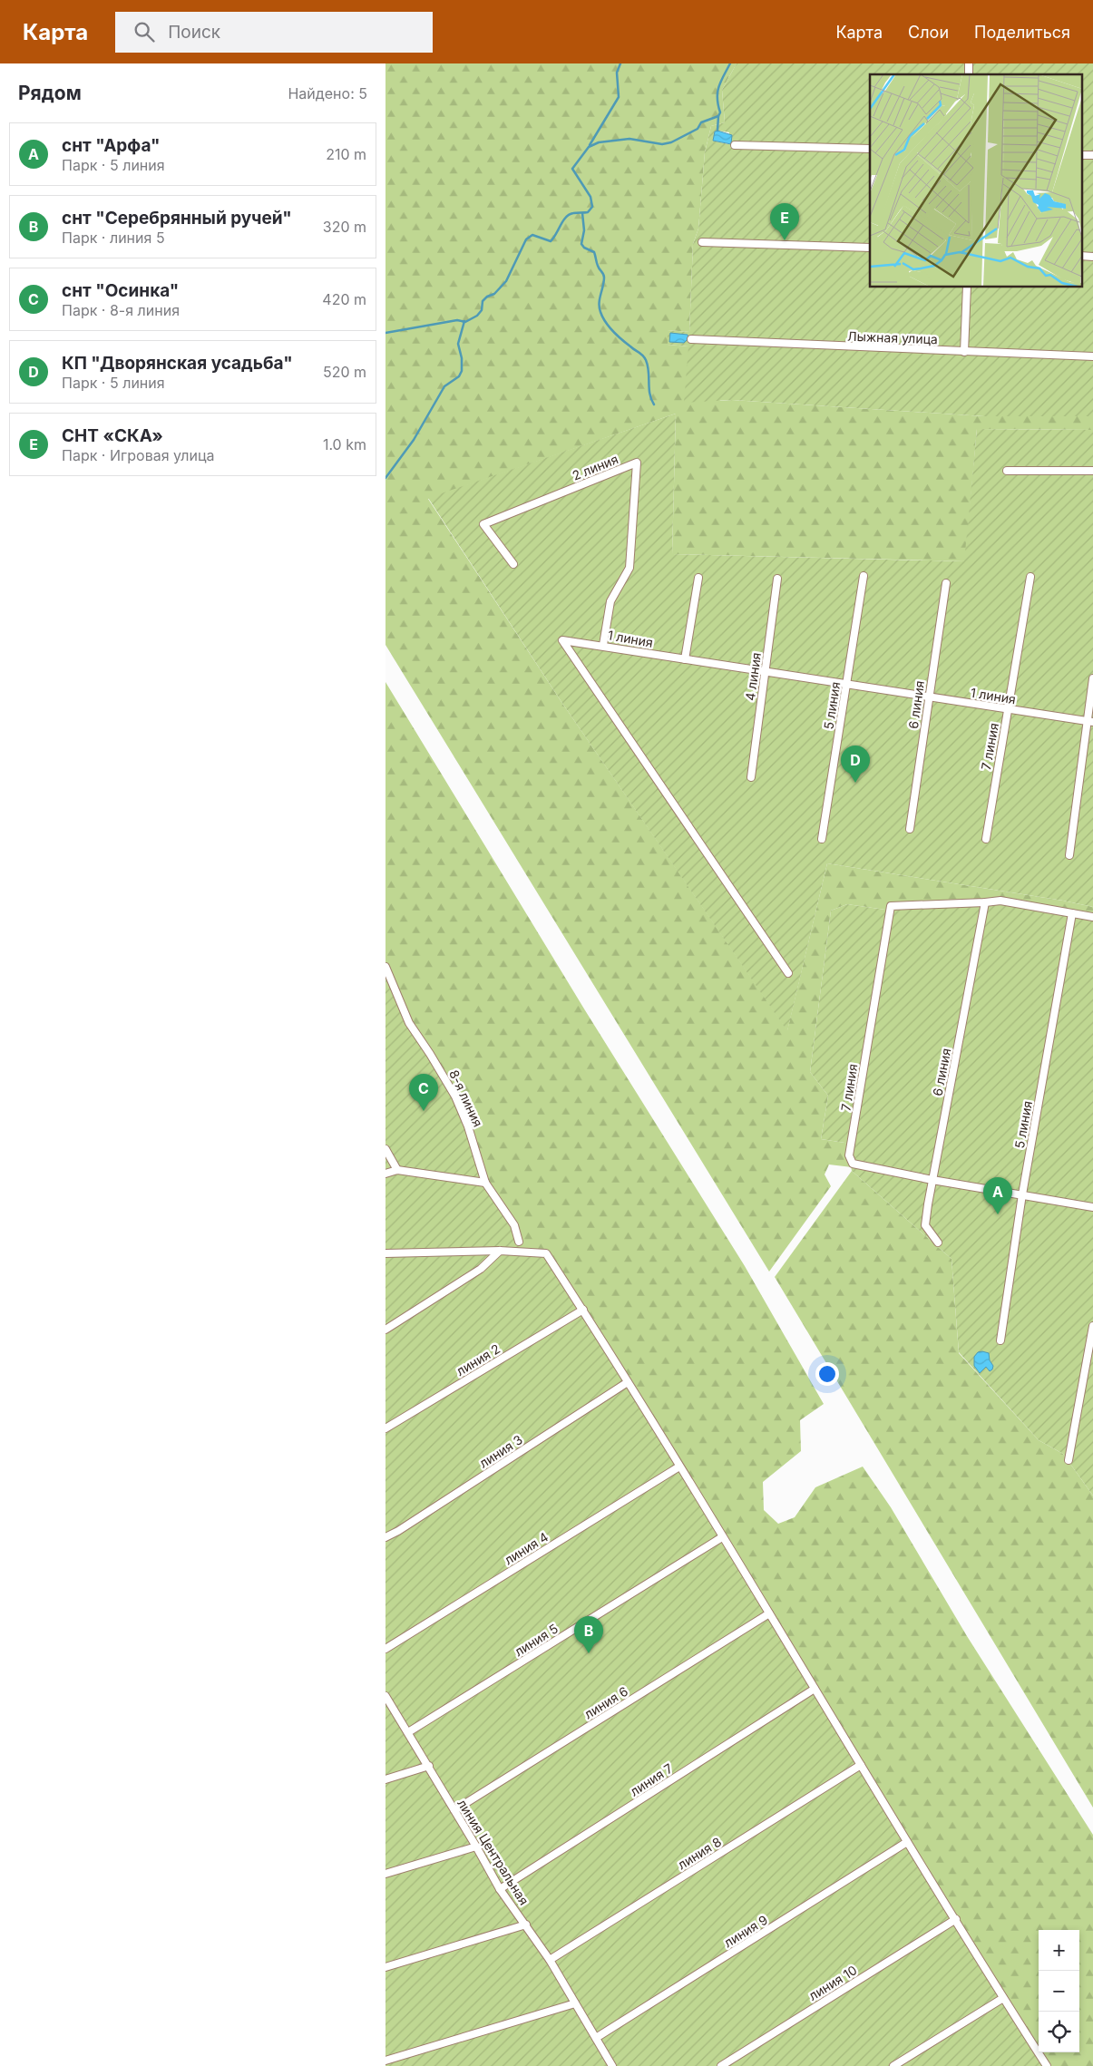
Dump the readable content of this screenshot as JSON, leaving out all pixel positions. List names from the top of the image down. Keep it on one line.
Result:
{"streets":{"street":["Лыжная улица","2 линия","1 линия","4 линия","6 линия","5 линия","7 линия","8-я линия","линия 2","линия 3","линия 4","линия 5","линия 6","линия 7","линия Центральная","линия 8","линия 9","линия 10"]},"crossings":[["2 линия","1 линия"],["1 линия","4 линия"],["1 линия","6 линия"],["1 линия","5 линия"],["1 линия","7 линия"],["6 линия","7 линия"],["линия 5","линия Центральная"],["линия 6","линия Центральная"],["линия 7","линия Центральная"],["линия Центральная","линия 8"],["линия Центральная","линия 9"]],"page":{"header":"Карта","search":"Поиск","nav":["Карта","Слои","Поделиться"],"heading":["Рядом","Найдено: 5"],"list":[{"mark":"A","name":"снт \"Арфа\"","note":"Парк · 5 линия","value":"210 m"},{"mark":"B","name":"снт \"Серебрянный ручей\"","note":"Парк · линия 5","value":"320 m"},{"mark":"C","name":"снт \"Осинка\"","note":"Парк · 8-я линия","value":"420 m"},{"mark":"D","name":"КП \"Дворянская усадьба\"","note":"Парк · 5 линия","value":"520 m"},{"mark":"E","name":"СНТ «СКА»","note":"Парк · Игровая улица","value":"1.0 km"}],"pins":["E","D","C","A","B"],"map_buttons":["+","−"]}}
